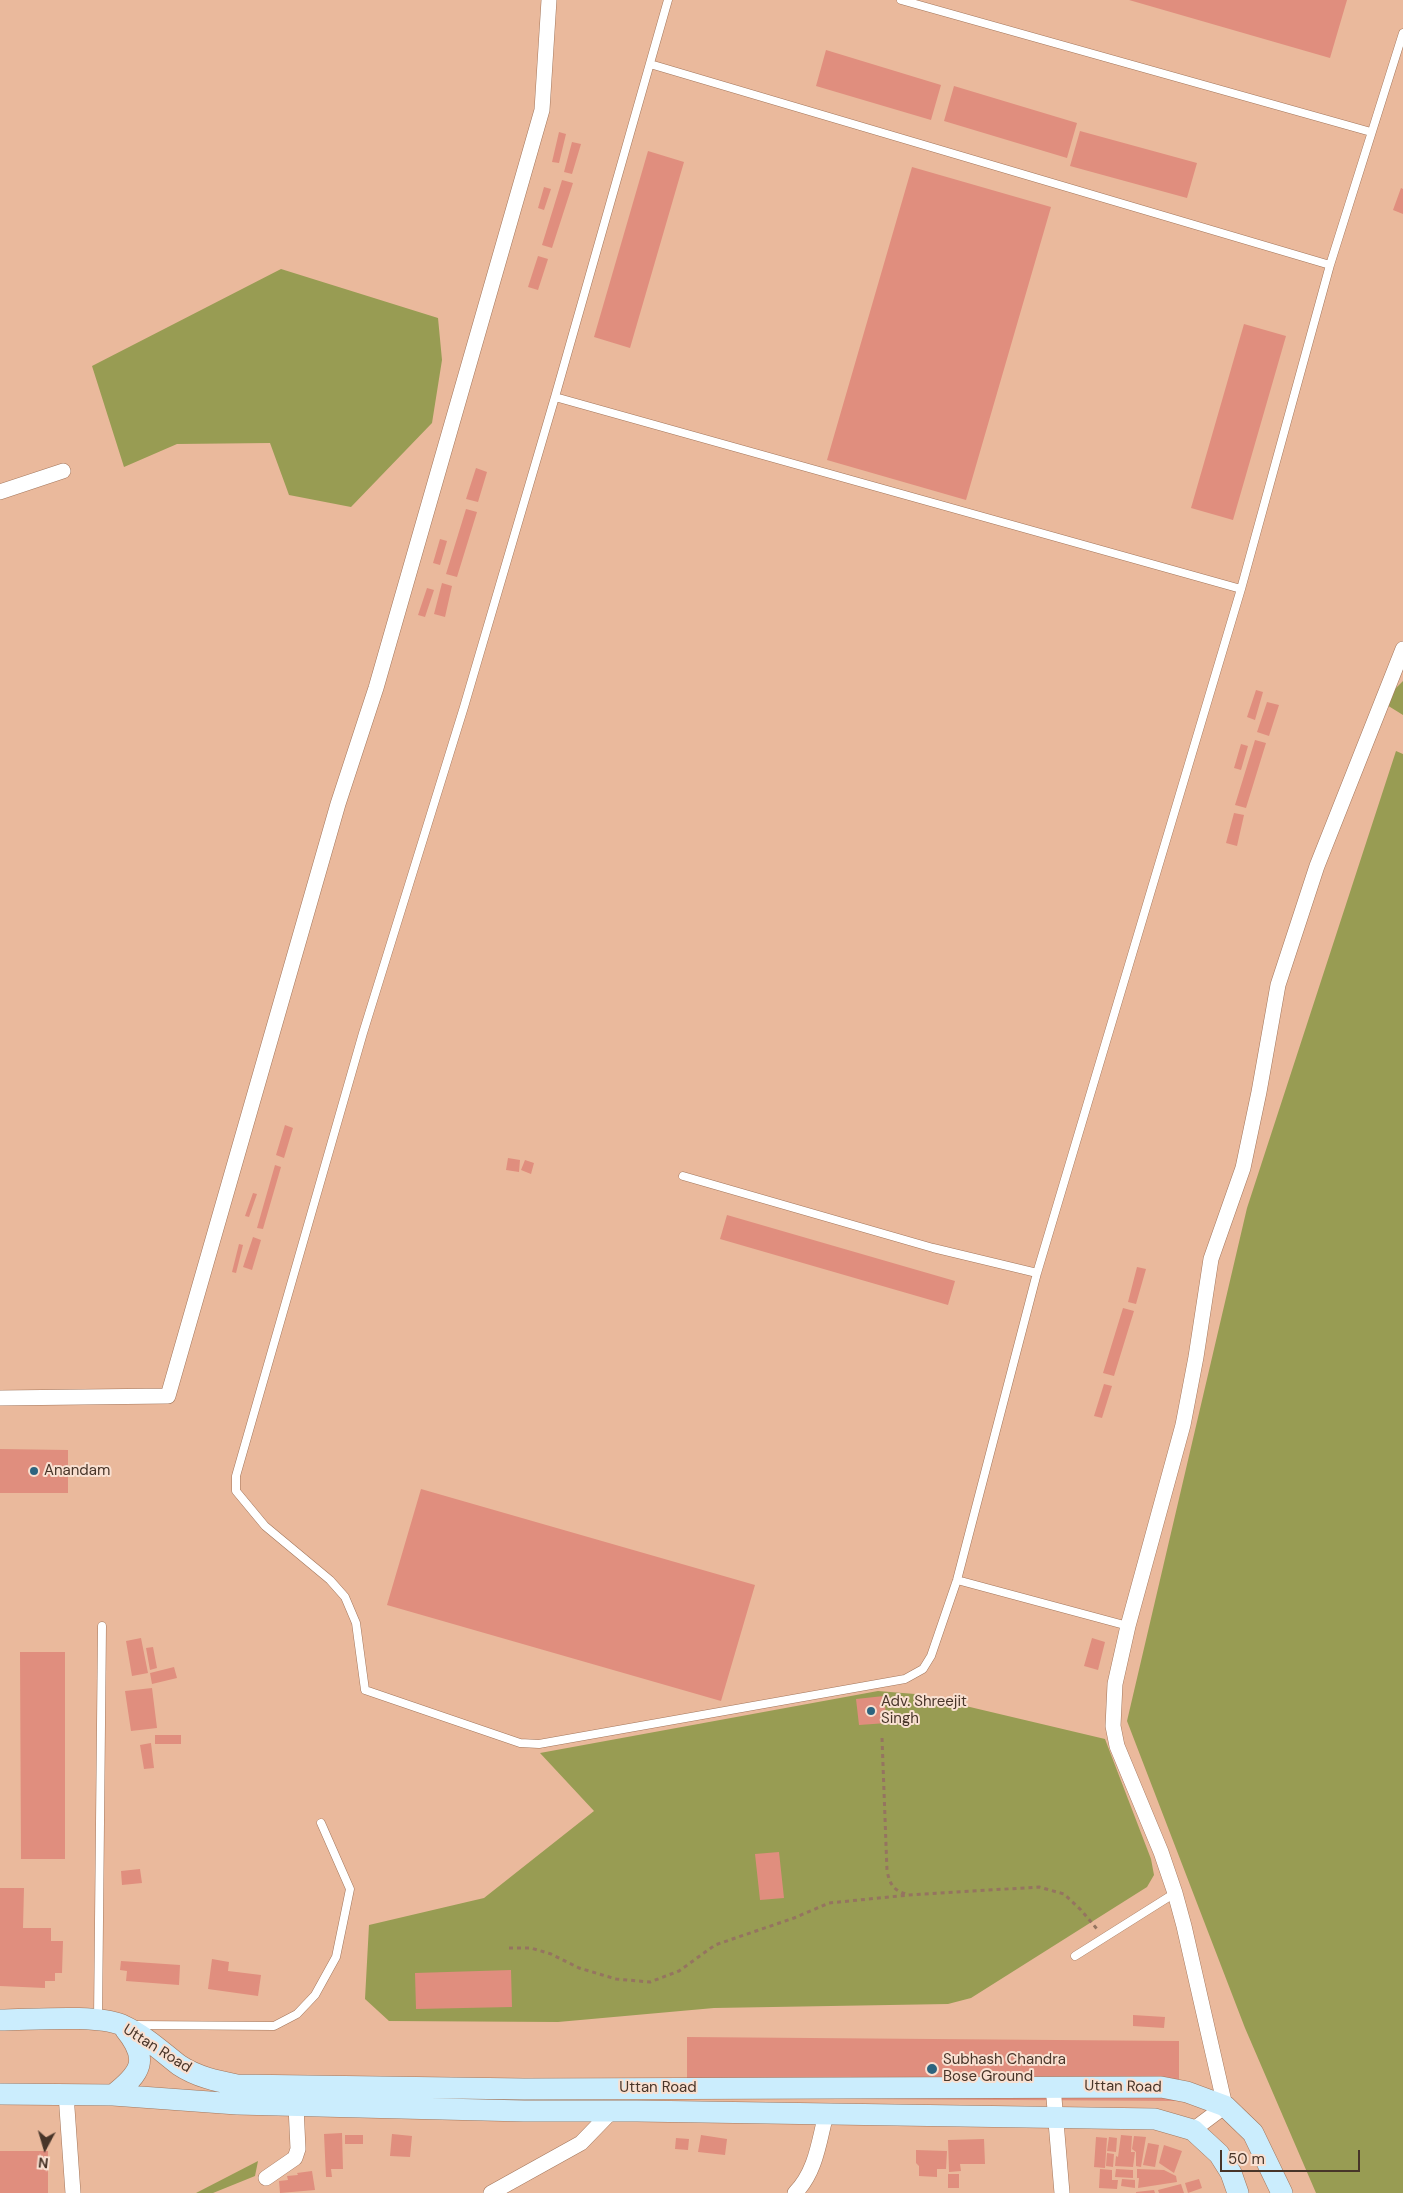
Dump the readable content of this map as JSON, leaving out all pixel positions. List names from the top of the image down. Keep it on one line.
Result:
{"streets":{"main road":["Uttan Road"]},"places":["Anandam","Adv. Shreejit Singh","Subhash Chandra Bose Ground"],"scale_bar":"50 m","north":"bottom"}
